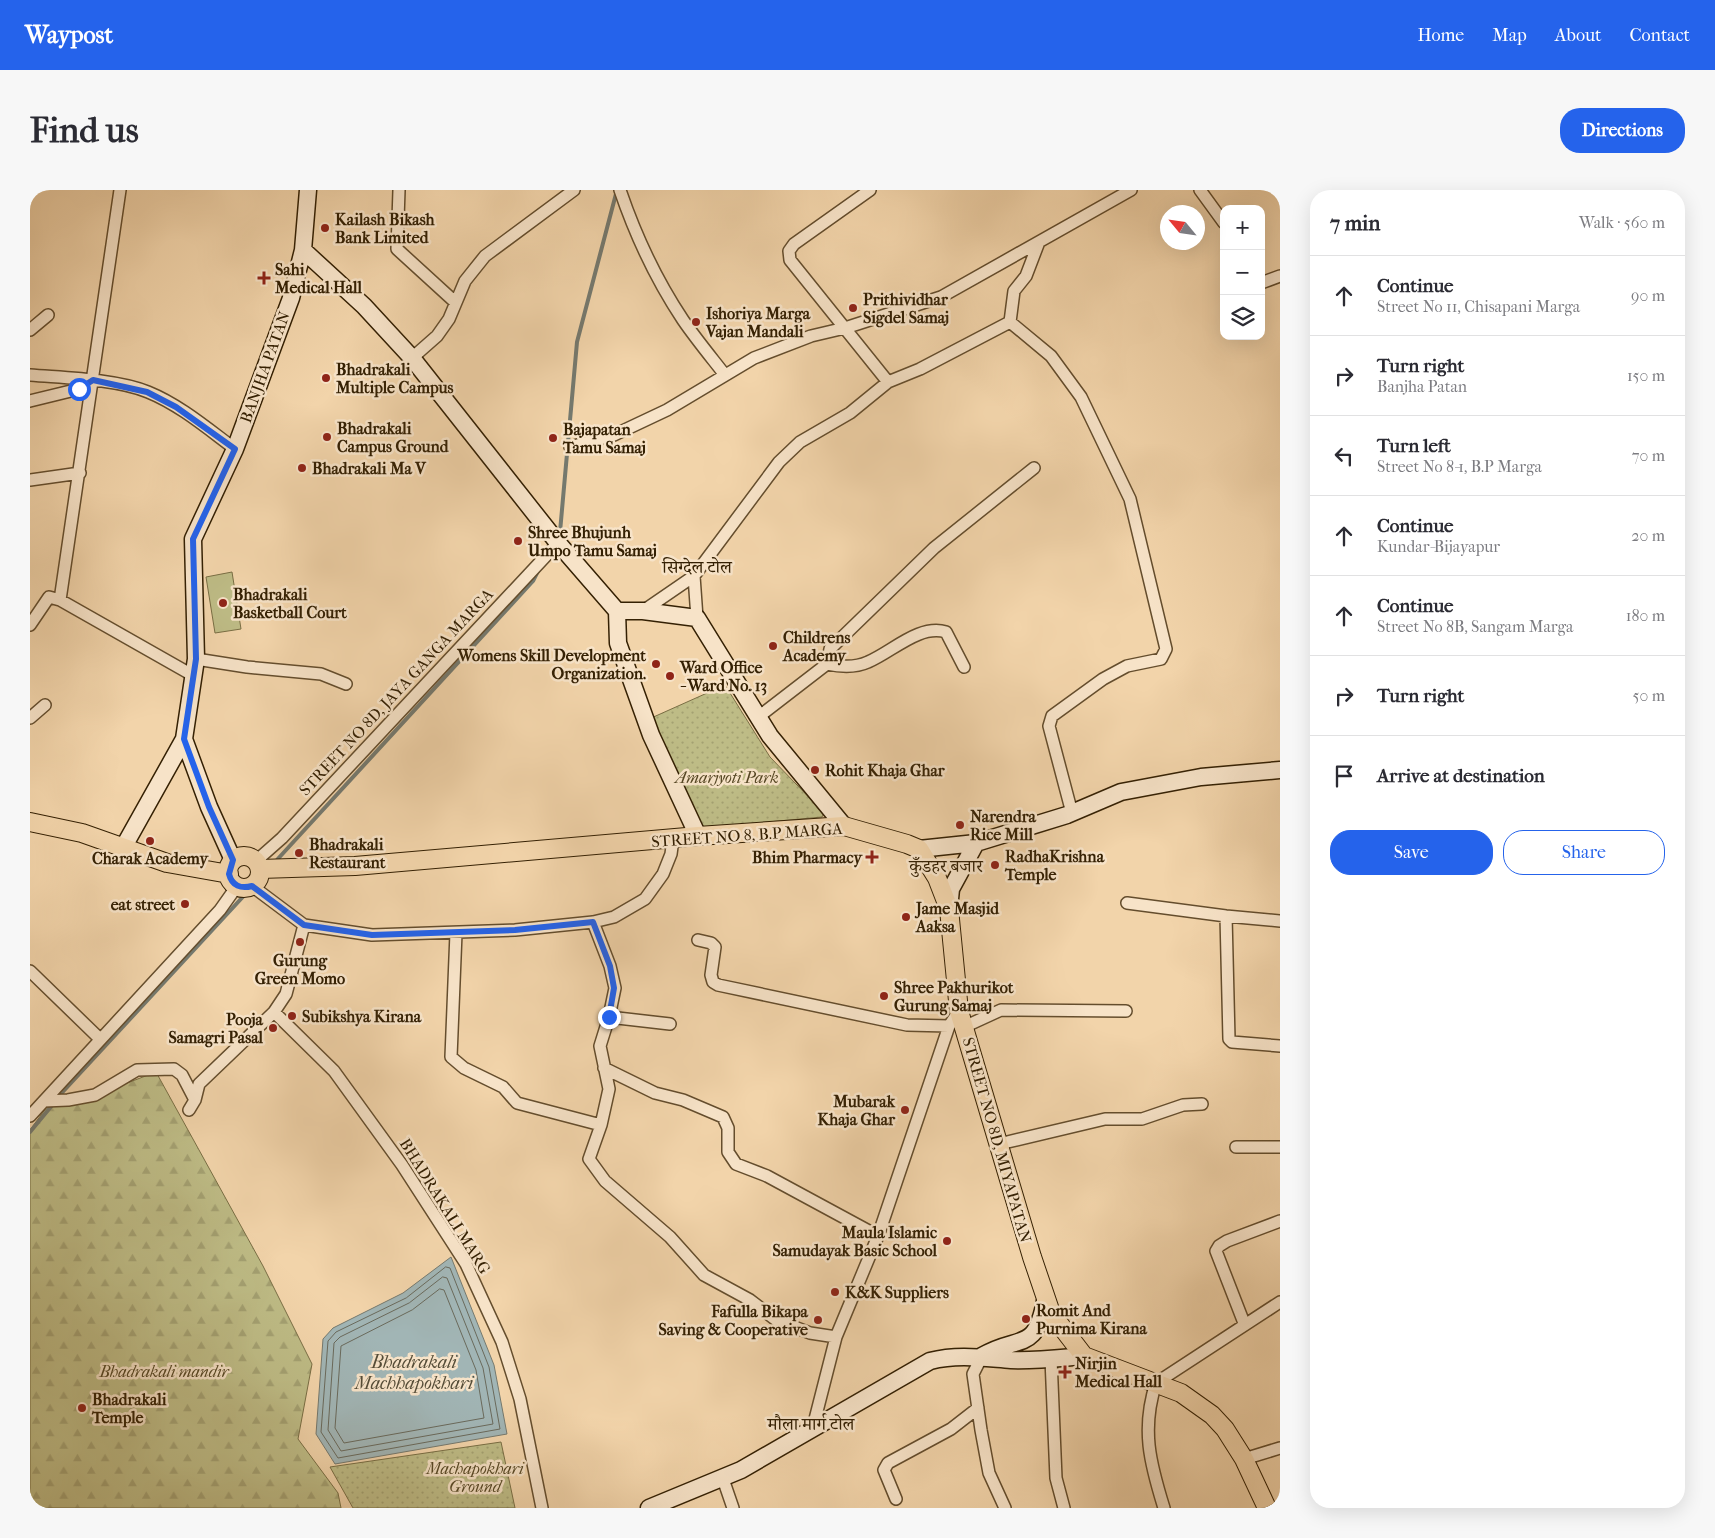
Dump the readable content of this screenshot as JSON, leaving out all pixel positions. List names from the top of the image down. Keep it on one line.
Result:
{"streets":{"main road":["BANJHA PATAN","STREET NO 8, B.P MARGA","STREET NO 8D, MIYAPATAN"],"street":["STREET NO 8D, JAYA GANGA MARGA","BHADRAKALI MARG"]},"crossings":[["STREET NO 8D, JAYA GANGA MARGA","STREET NO 8, B.P MARGA"],["STREET NO 8, B.P MARGA","STREET NO 8D, MIYAPATAN"]],"districts":["सिग्देल टोल","कुँडहर बजार","मौला मार्ग टोल"],"water":["Bhadrakali Machhapokhari"],"parks":["Amarjyoti Park","Bhadrakali mandir","Machapokhari Ground"],"places":{"other":["Kailash Bikash Bank Limited","Prithividhar Sigdel Samaj","Ishoriya Marga Vajan Mandali","Bhadrakali Multiple Campus","Bhadrakali Campus Ground","Bajapatan Tamu Samaj","Bhadrakali Ma V","Shree Bhujunh Umpo Tamu Samaj","Bhadrakali Basketball Court","Childrens Academy","Womens Skill Development Organization.","Ward Office - Ward No. 13","Rohit Khaja Ghar","Narendra Rice Mill","Charak Academy","Bhadrakali Restaurant","RadhaKrishna Temple","eat street","Jame Masjid Aaksa","Gurung Green Momo","Shree Pakhurikot Gurung Samaj","Subikshya Kirana","Pooja Samagri Pasal","Mubarak Khaja Ghar","Maula Islamic Samudayak Basic School","K&K Suppliers","Romit And Purnima Kirana","Fafulla Bikapa Saving & Cooperative","Bhadrakali Temple"],"health":["Sahi Medical Hall","Bhim Pharmacy","Nirjin Medical Hall"]},"north":"top left","page":{"header":"Waypost","nav":["Home","Map","About","Contact"],"buttons":["Directions",["Save","Share"]],"title":"Find us","heading":["7 min","Walk · 560 m"],"map_buttons":["+","−"],"list":[["Continue","Street No 11, Chisapani Marga","90 m"],["Turn right","Banjha Patan","150 m"],["Turn left","Street No 8-1, B.P Marga","70 m"],["Continue","Kundar-Bijayapur","20 m"],["Continue","Street No 8B, Sangam Marga","180 m"],["Turn right","50 m"],"Arrive at destination"]}}
